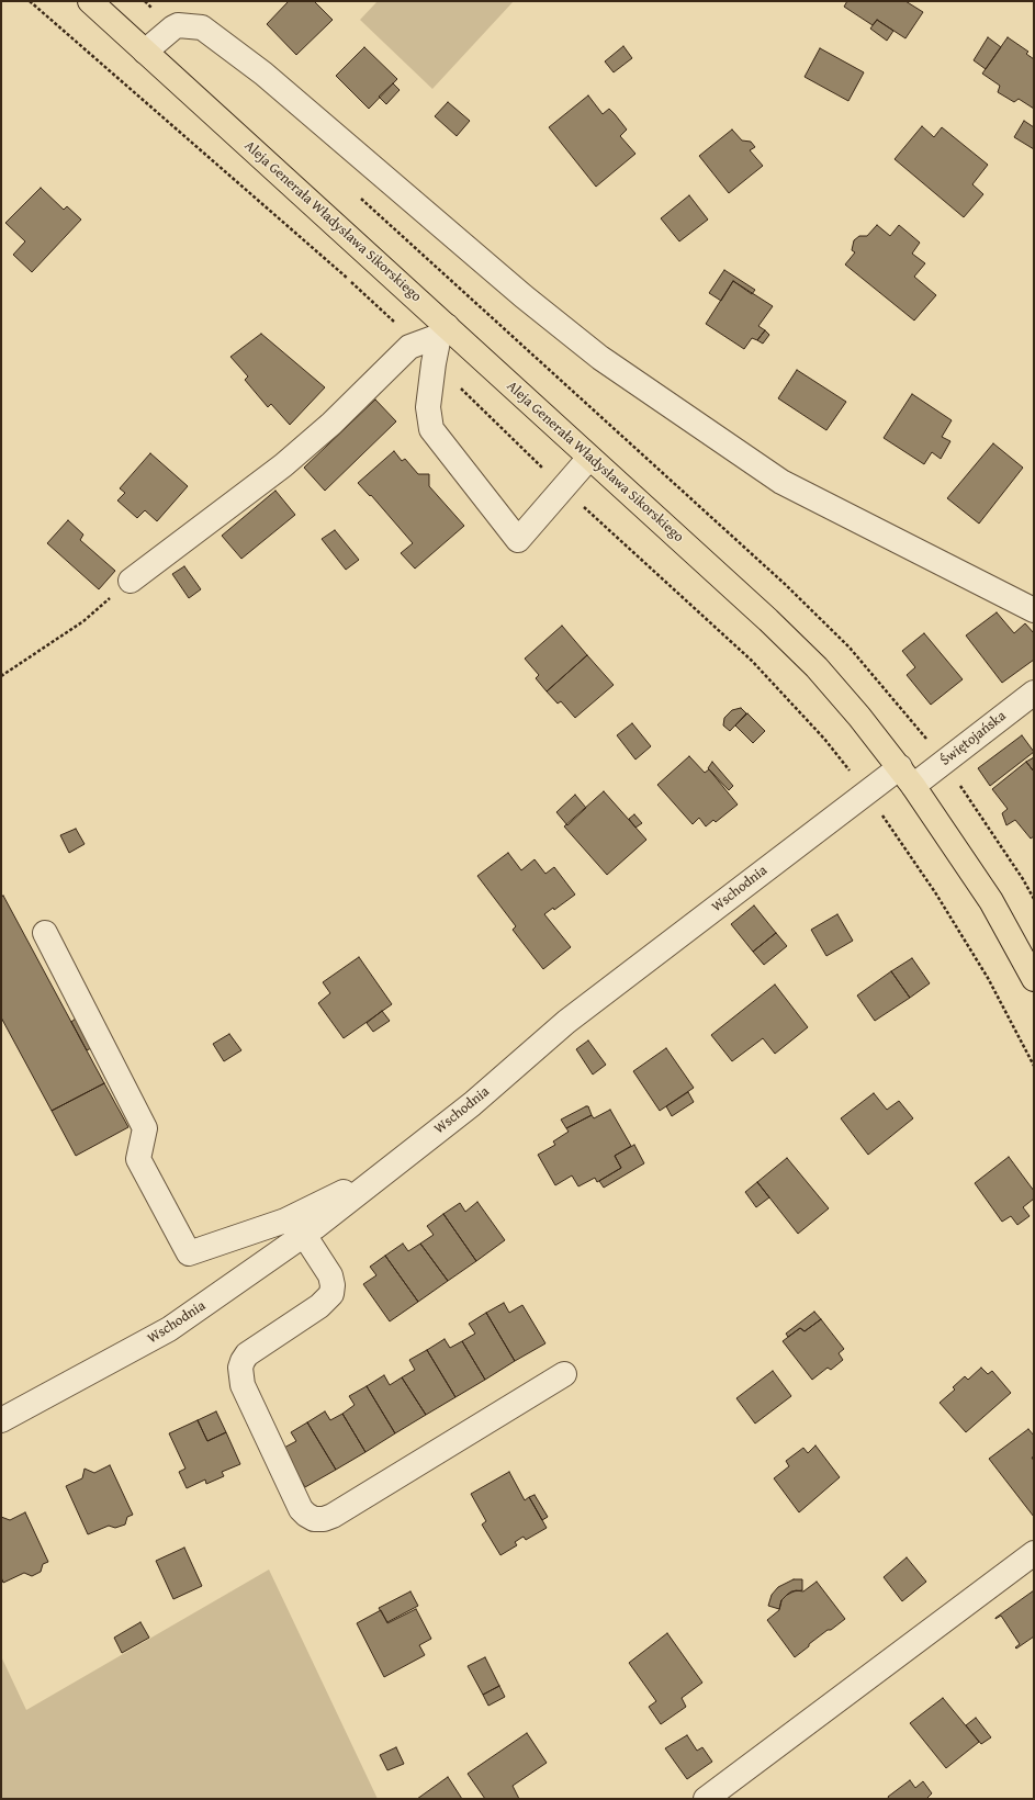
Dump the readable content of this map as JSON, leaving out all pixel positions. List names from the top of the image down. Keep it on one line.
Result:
{"streets":{"main road":["Aleja Generała Władysława Sikorskiego"],"street":["Świętojańska","Wschodnia"]},"crossings":[["Aleja Generała Władysława Sikorskiego","Świętojańska"],["Aleja Generała Władysława Sikorskiego","Wschodnia"],["Świętojańska","Wschodnia"]]}
